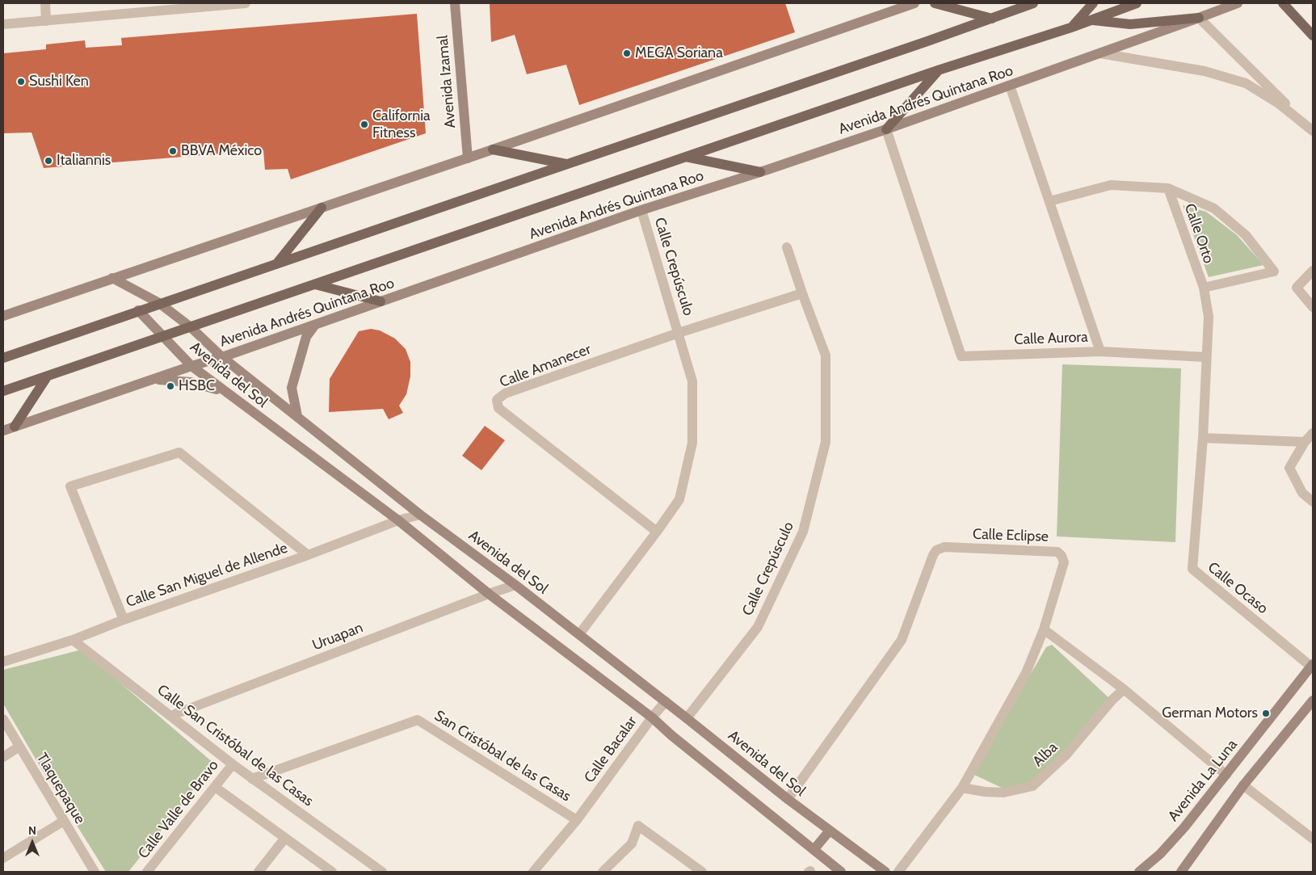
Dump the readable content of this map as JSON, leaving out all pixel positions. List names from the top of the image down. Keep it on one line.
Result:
{"streets":{"main road":["Avenida Andrés Quintana Roo"],"street":["Avenida Izamal","Calle Orto","Calle Crepúsculo","Calle Aurora","Calle Amanecer","Avenida del Sol","Calle Eclipse","Calle San Miguel de Allende","Calle Ocaso","Uruapan","Calle San Cristóbal de las Casas","Calle Bacalar","Alba","San Cristóbal de las Casas","Avenida La Luna","Tlaquepaque","Calle Valle de Bravo"]},"crossings":[["Avenida Andrés Quintana Roo","Calle Crepúsculo"],["Avenida Andrés Quintana Roo","Calle Aurora"],["Avenida Andrés Quintana Roo","Avenida del Sol"],["Calle Orto","Calle Aurora"],["Calle Orto","Calle Ocaso"],["Calle Crepúsculo","Calle Amanecer"],["Calle Crepúsculo","Avenida del Sol"],["Avenida del Sol","Calle Eclipse"],["Avenida del Sol","Calle San Miguel de Allende"],["Avenida del Sol","Uruapan"],["Avenida del Sol","Calle Bacalar"],["Calle Eclipse","Alba"],["Calle San Miguel de Allende","Calle San Cristóbal de las Casas"],["Calle Ocaso","Avenida La Luna"],["Uruapan","Calle San Cristóbal de las Casas"],["Calle San Cristóbal de las Casas","San Cristóbal de las Casas"],["Calle San Cristóbal de las Casas","Calle Valle de Bravo"],["Calle Bacalar","San Cristóbal de las Casas"]],"places":["MEGA Soriana","Sushi Ken","California Fitness","BBVA México","Italiannis","HSBC","German Motors"],"north":"top"}
